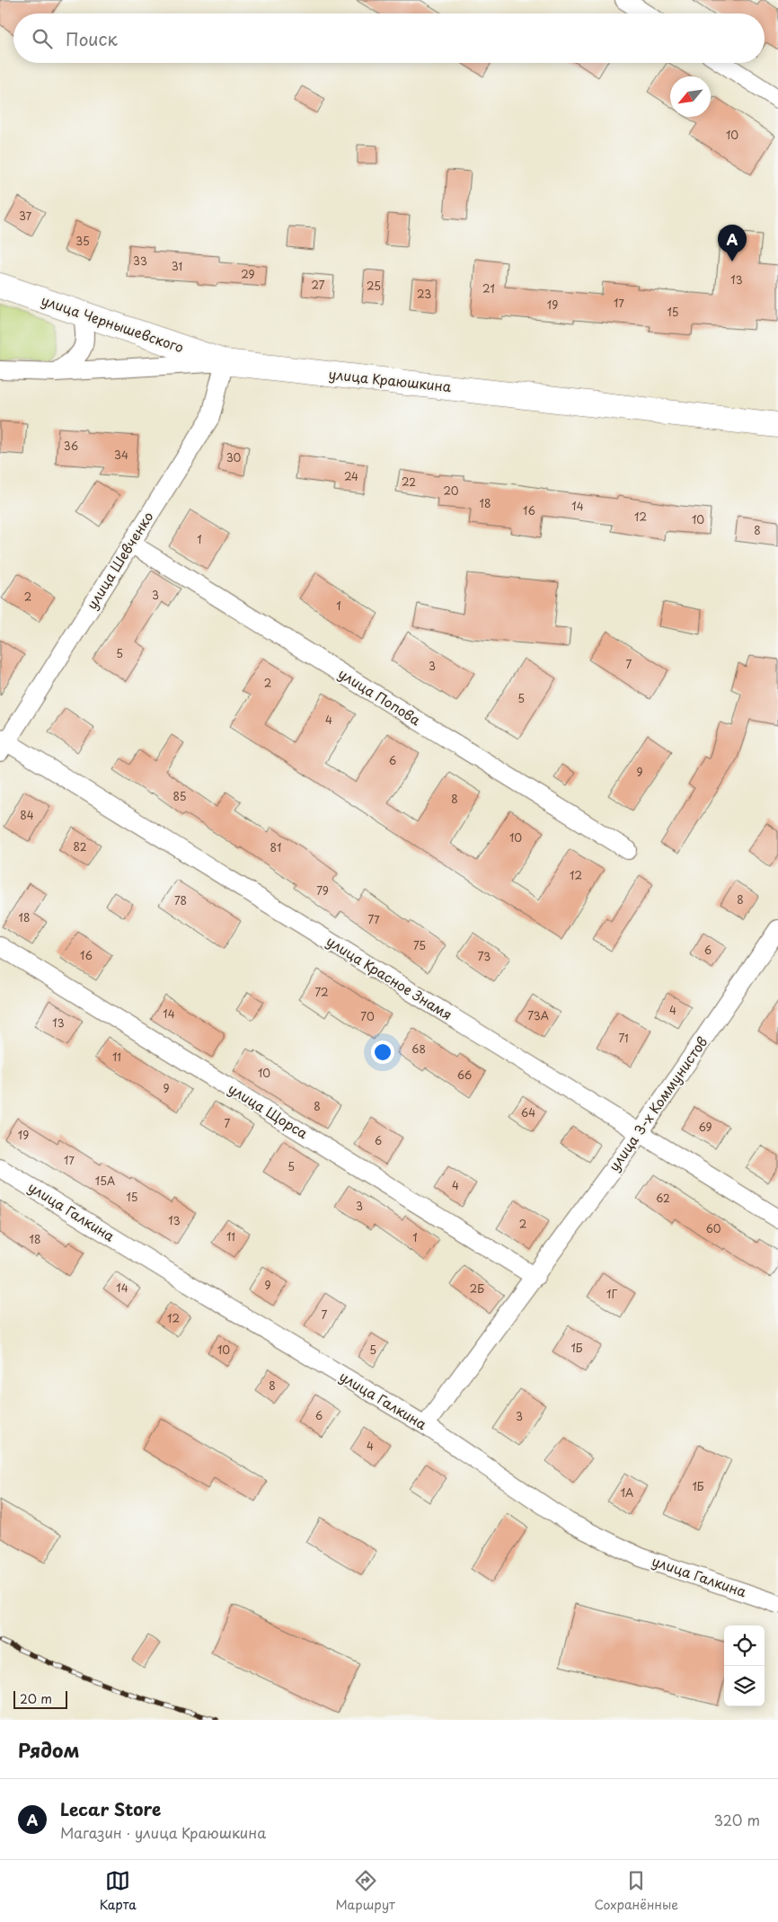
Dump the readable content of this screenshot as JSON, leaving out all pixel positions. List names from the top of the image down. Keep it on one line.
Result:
{"streets":{"main road":["улица Чернышевского","улица Краюшкина"],"street":["улица Шевченко","улица Попова","улица Красное Знамя","улица 3-х Коммунистов","улица Щорса","улица Галкина"]},"crossings":[["улица Чернышевского","улица Краюшкина"],["улица Чернышевского","улица Шевченко"],["улица Краюшкина","улица Шевченко"],["улица Шевченко","улица Попова"],["улица Шевченко","улица Красное Знамя"],["улица Красное Знамя","улица 3-х Коммунистов"],["улица 3-х Коммунистов","улица Щорса"],["улица 3-х Коммунистов","улица Галкина"]],"house_numbers":["10","37","35","33","31","29","13","27","25","21","23","17","19","15","36","34","30","24","22","20","18","14","16","12","10","8","1","3","2","1","5","7","3","2","5","4","6","9","85","8","84","10","82","81","12","79","8","78","18","77","75","6","16","73","72","4","14","73А","70","13","71","68","11","10","66","9","8","64","7","69","19","6","17","5","15А","4","15","62","3","13","2","60","11","1","18","9","14","2Б","1Г","7","12","1Б","10","5","8","6","3","4","1Б","1А"],"scale_bar":"20 m","north":"bottom left","page":{"search":"Поиск","pins":"A","scale":"20 m","heading":"Рядом","list":[{"mark":"A","name":"Lecar Store","note":"Магазин · улица Краюшкина","value":"320 m"}],"nav":["Карта","Маршрут","Сохранённые"]}}
